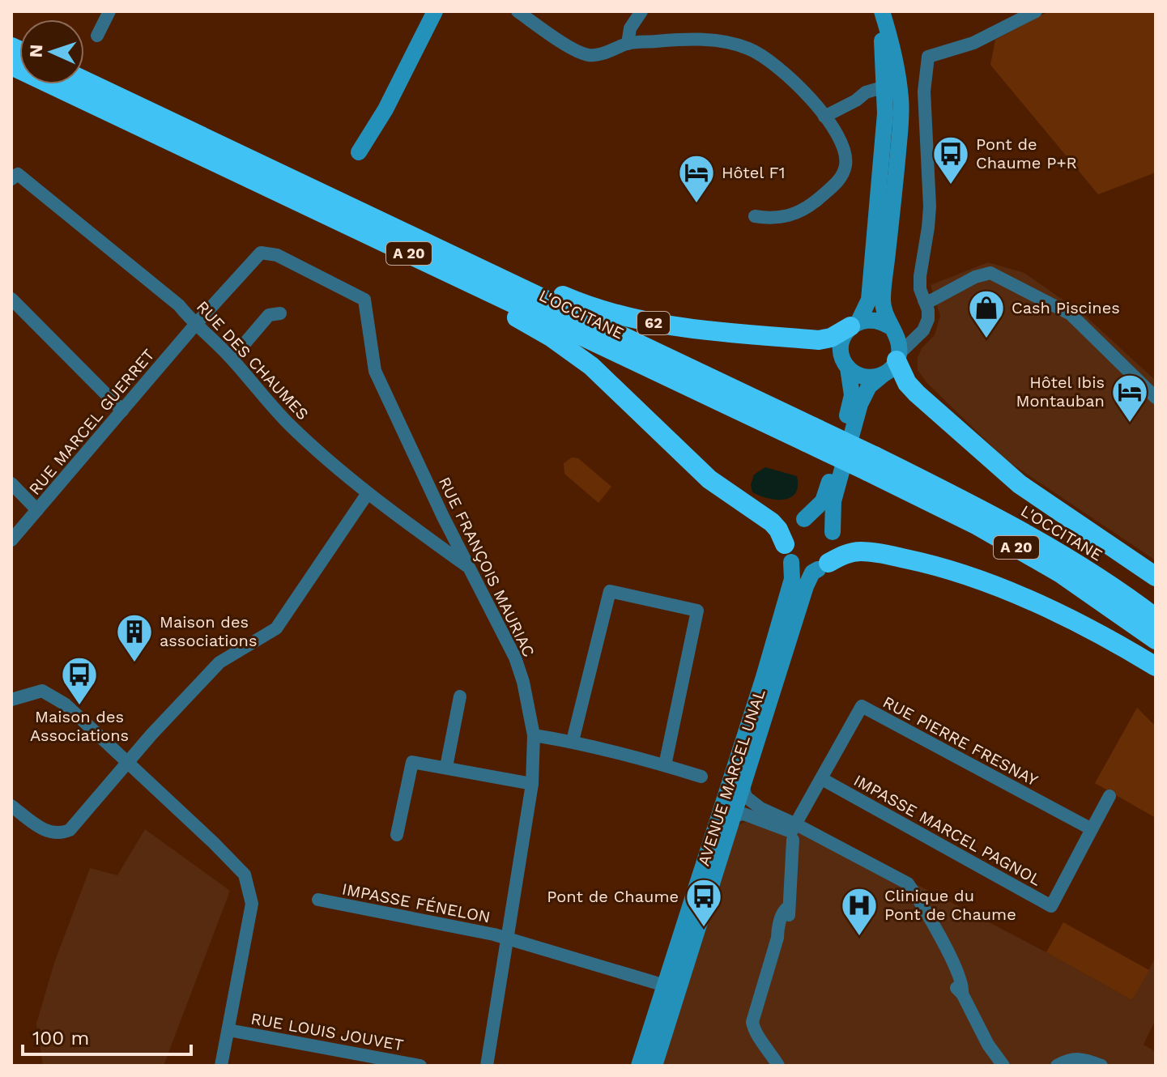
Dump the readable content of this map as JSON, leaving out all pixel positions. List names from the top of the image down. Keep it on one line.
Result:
{"streets":{"highway":["A 20","L'OCCITANE","62"],"main road":["AVENUE MARCEL UNAL"],"street":["RUE DES CHAUMES","RUE MARCEL GUERRET","RUE FRANÇOIS MAURIAC","RUE PIERRE FRESNAY","IMPASSE MARCEL PAGNOL","IMPASSE FÉNELON","RUE LOUIS JOUVET"]},"crossings":[["L'OCCITANE","62"],["RUE DES CHAUMES","RUE MARCEL GUERRET"],["RUE DES CHAUMES","RUE FRANÇOIS MAURIAC"],["RUE MARCEL GUERRET","RUE FRANÇOIS MAURIAC"],["RUE FRANÇOIS MAURIAC","IMPASSE FÉNELON"],["RUE PIERRE FRESNAY","IMPASSE MARCEL PAGNOL"],["AVENUE MARCEL UNAL","IMPASSE FÉNELON"]],"places":{"bus stop":["Pont de Chaume P+R","Maison des Associations","Pont de Chaume"],"hotel":["Hôtel F1","Hôtel Ibis Montauban"],"shop":["Cash Piscines"],"building":["Maison des associations"],"hospital":["Clinique du Pont de Chaume"]},"scale_bar":"100 m","north":"left"}
